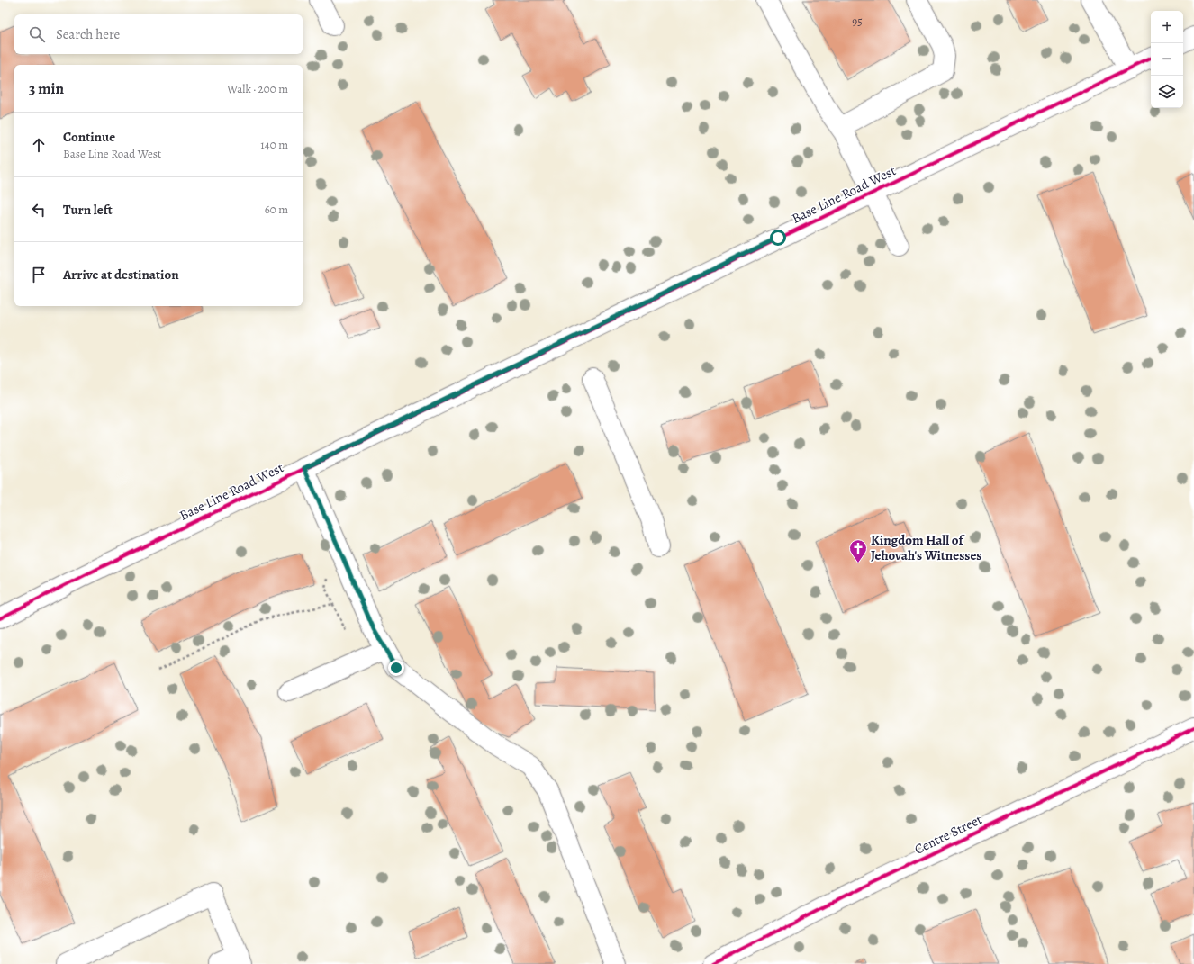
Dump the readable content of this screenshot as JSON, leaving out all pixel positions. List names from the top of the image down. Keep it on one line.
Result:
{"streets":{"street":["Base Line Road West","Centre Street"]},"places":{"church":["Kingdom Hall of Jehovah's Witnesses"]},"house_numbers":["95"],"page":{"map_buttons":["+","−"],"search":"Search here","heading":["3 min","Walk · 200 m"],"list":[["Continue","Base Line Road West","140 m"],["Turn left","60 m"],"Arrive at destination"]}}
